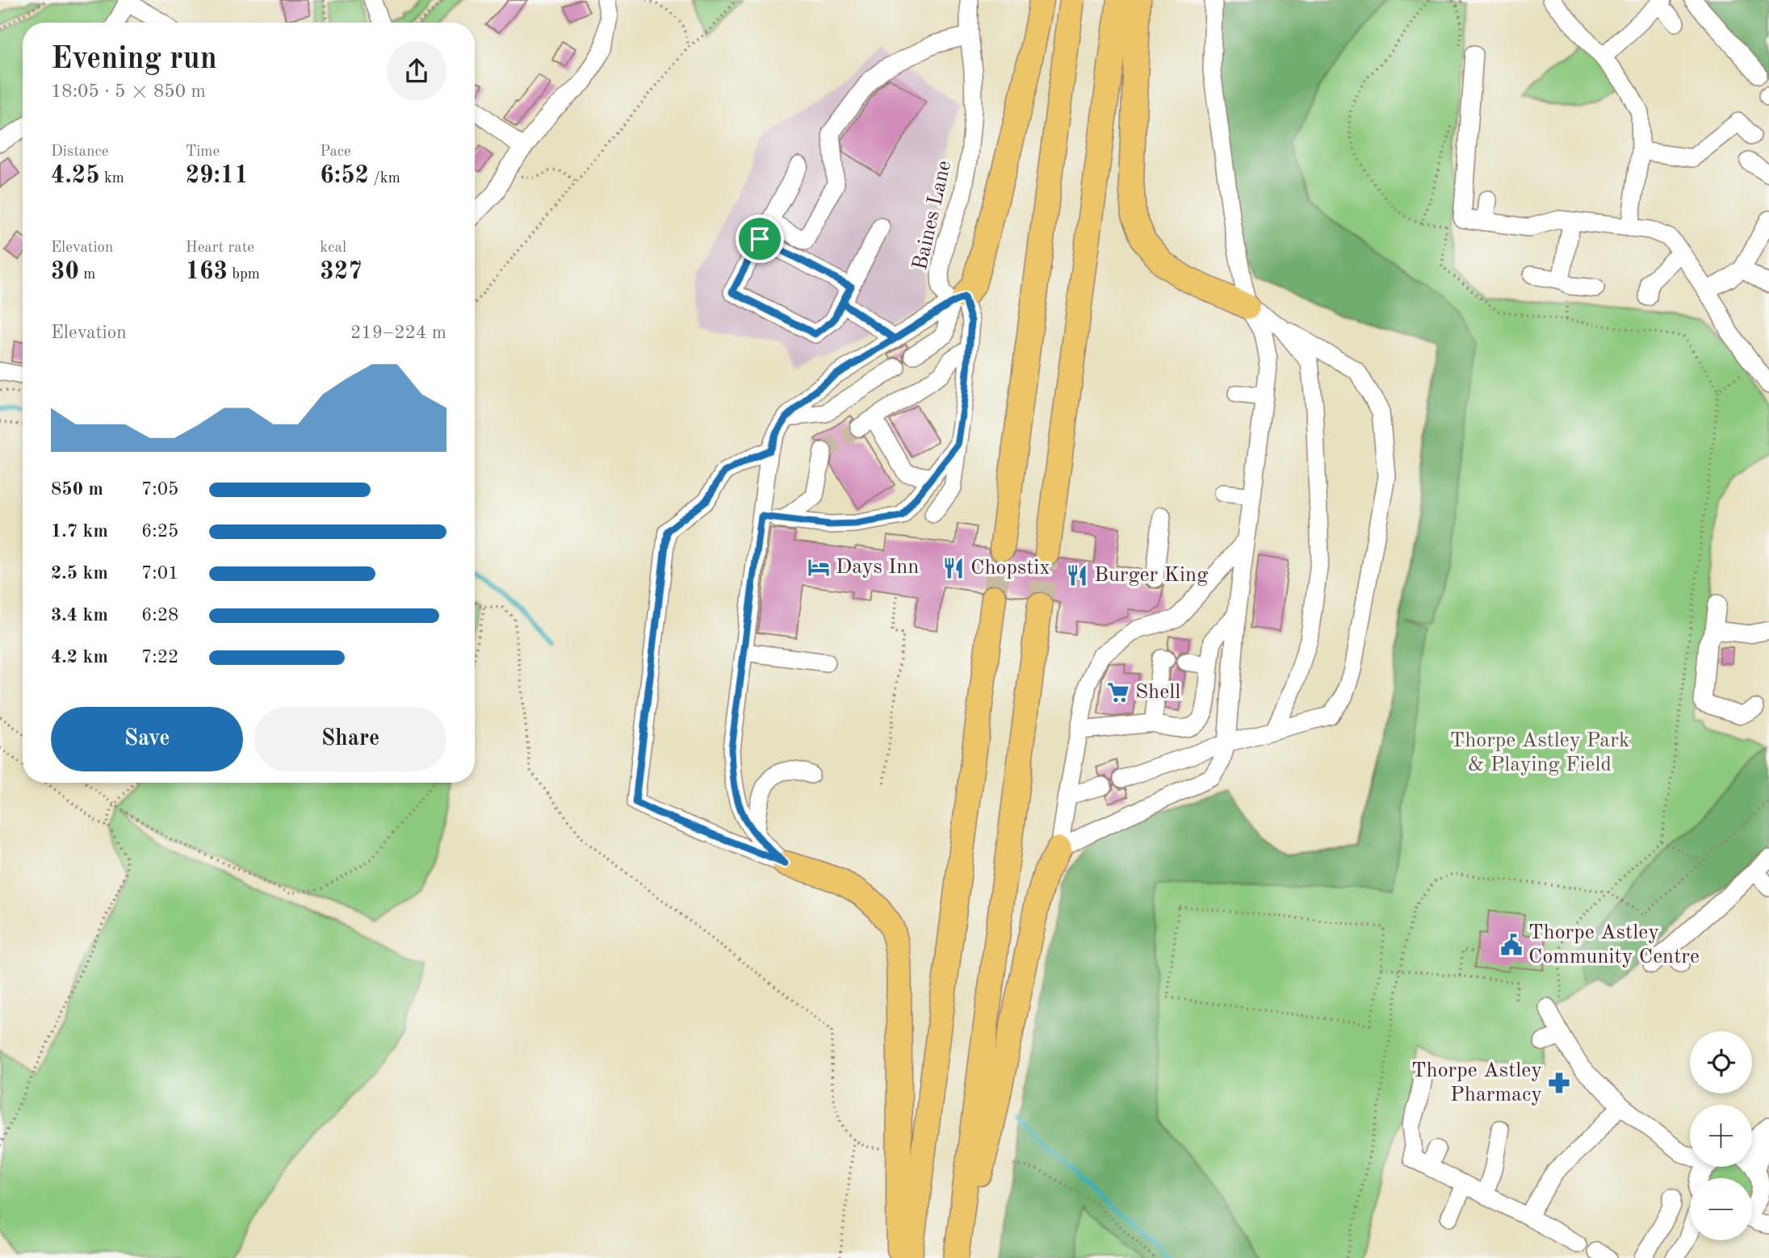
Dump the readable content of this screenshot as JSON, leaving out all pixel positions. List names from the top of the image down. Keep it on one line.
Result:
{"streets":{"street":["Baines Lane"]},"parks":["Thorpe Astley Park & Playing Field"],"places":{"hotel":["Days Inn"],"restaurant":["Chopstix","Burger King"],"supermarket":["Shell"],"public building":["Thorpe Astley Community Centre"],"pharmacy":["Thorpe Astley Pharmacy"]},"page":{"heading":["Evening run","18:05 · 5 × 850 m"],"stats":[["Distance","4.25 km"],["Time","29:11"],["Pace","6:52 /km"],["Elevation","30 m"],["Heart rate","163 bpm"],["kcal","327"]],"chart":["Elevation","219–224 m"],"list":[{"name":"850 m","note":"7:05"},{"name":"1.7 km","note":"6:25"},{"name":"2.5 km","note":"7:01"},{"name":"3.4 km","note":"6:28"},{"name":"4.2 km","note":"7:22"}],"buttons":["Save","Share"],"map_buttons":["+","−"]}}
